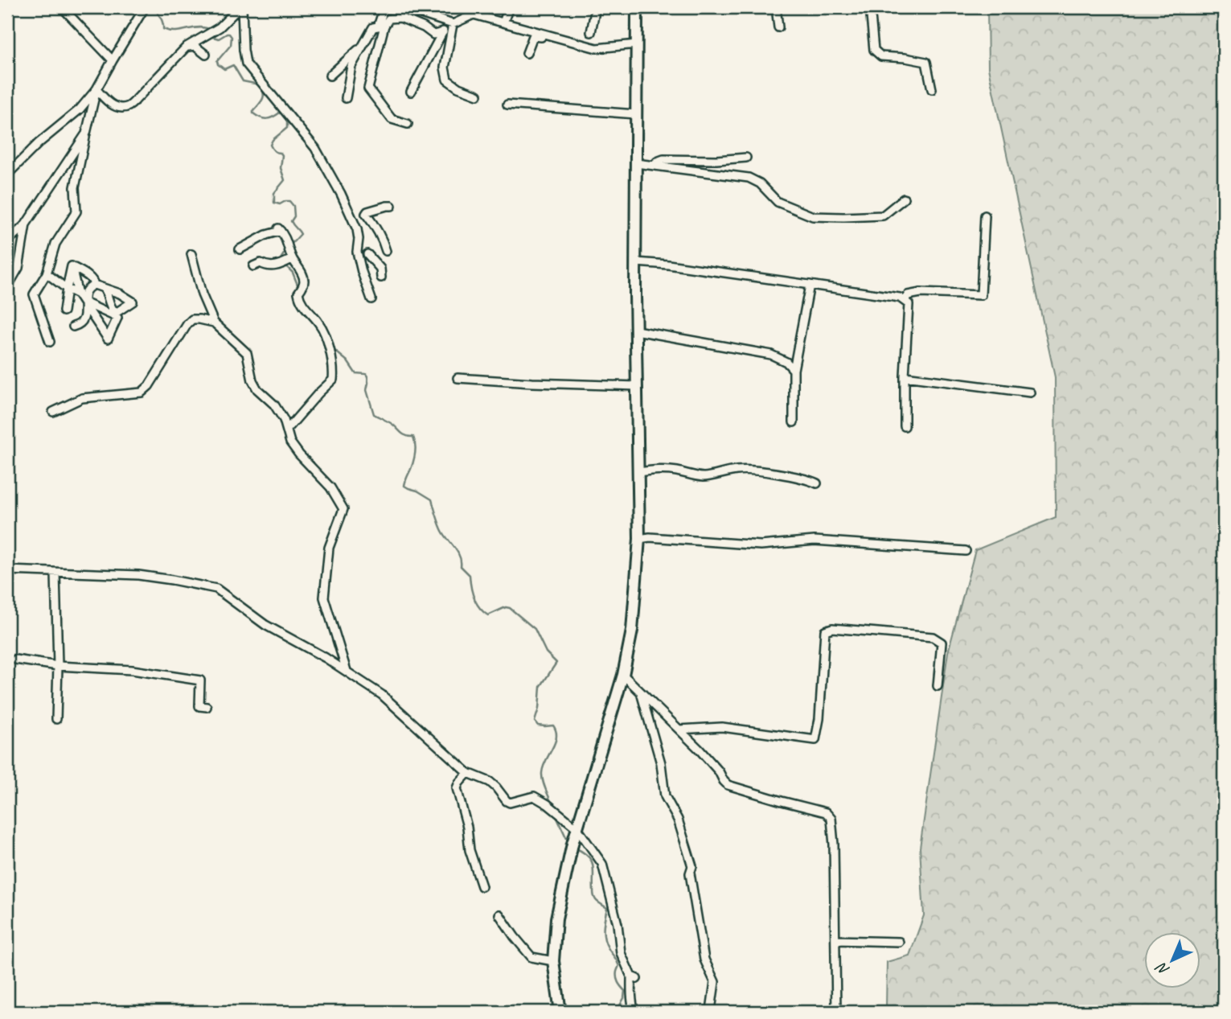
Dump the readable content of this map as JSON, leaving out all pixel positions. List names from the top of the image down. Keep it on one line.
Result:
{"north":"bottom left"}
